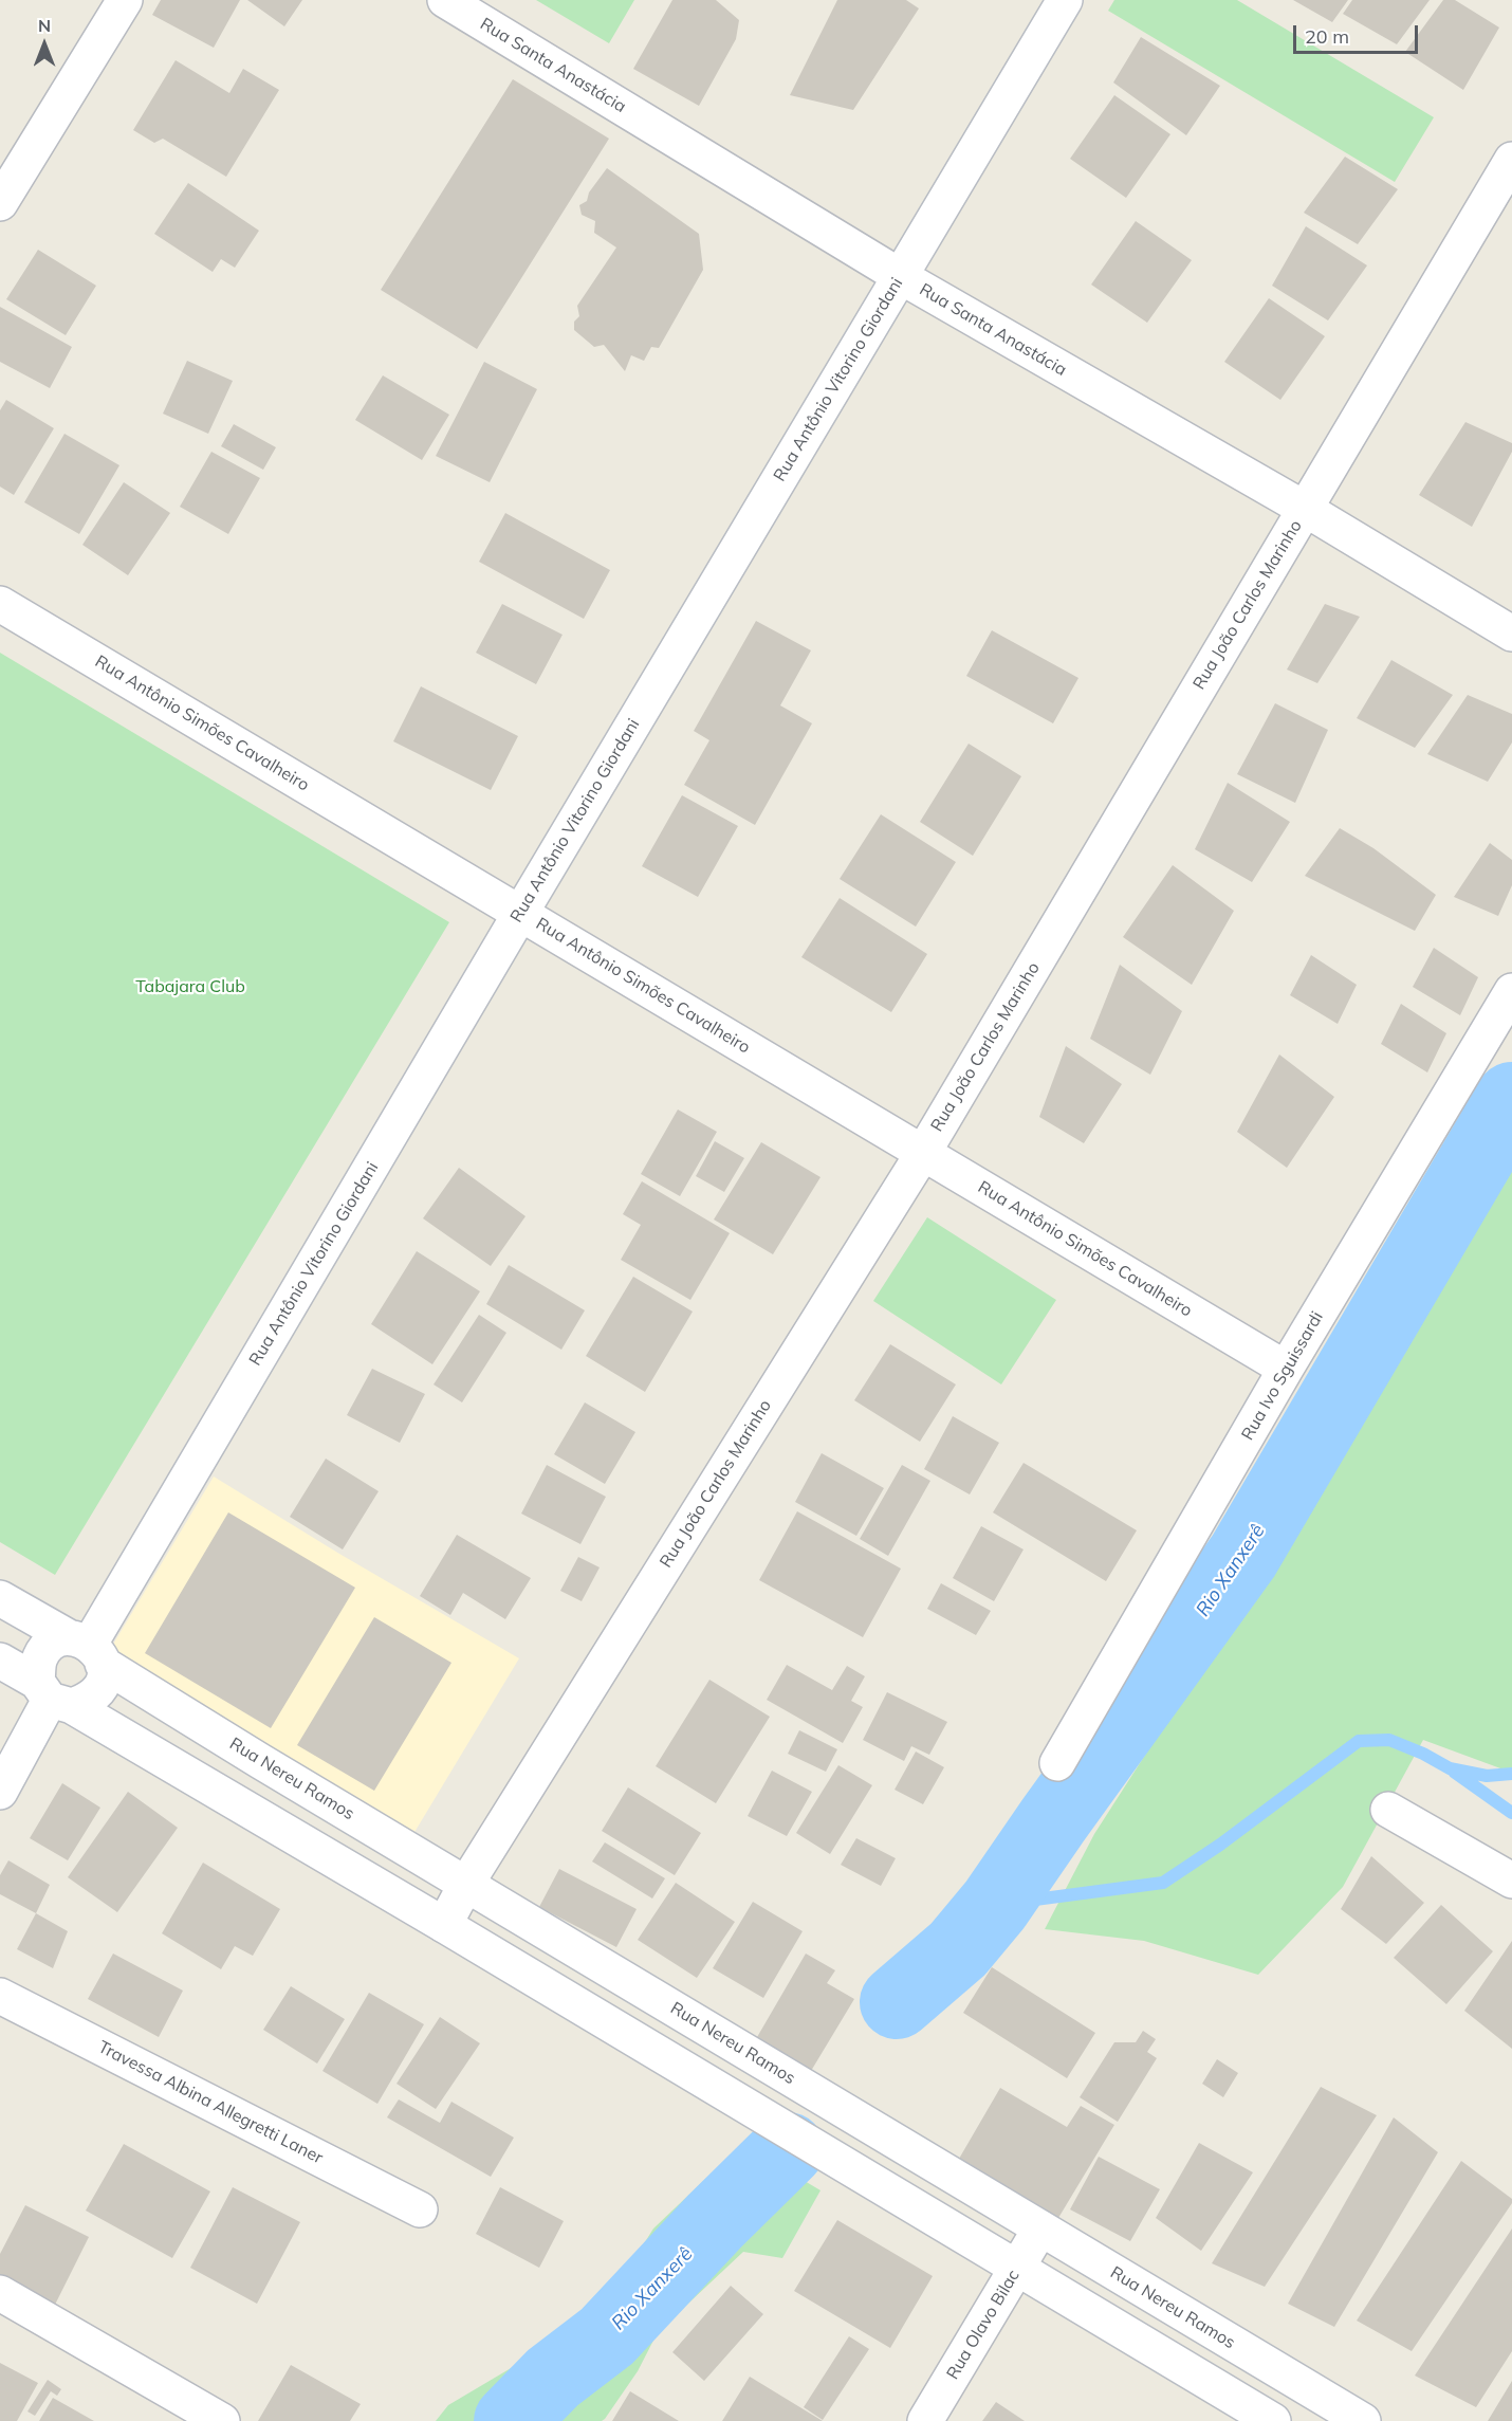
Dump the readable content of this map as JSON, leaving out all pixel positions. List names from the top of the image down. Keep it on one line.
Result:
{"streets":{"street":["Rua Santa Anastácia","Rua Antônio Vitorino Giordani","Rua João Carlos Marinho","Rua Antônio Simões Cavalheiro","Rua Ivo Sguissardi","Rua Nereu Ramos","Travessa Albina Allegretti Laner","Rua Olavo Bilac"]},"crossings":[["Rua Santa Anastácia","Rua Antônio Vitorino Giordani"],["Rua Santa Anastácia","Rua João Carlos Marinho"],["Rua Antônio Vitorino Giordani","Rua Antônio Simões Cavalheiro"],["Rua Antônio Vitorino Giordani","Rua Nereu Ramos"],["Rua João Carlos Marinho","Rua Antônio Simões Cavalheiro"],["Rua João Carlos Marinho","Rua Nereu Ramos"],["Rua Antônio Simões Cavalheiro","Rua Ivo Sguissardi"],["Rua Nereu Ramos","Rua Olavo Bilac"]],"water":["Rio Xanxerê"],"parks":["Tabajara Club"],"scale_bar":"20 m","north":"top"}
